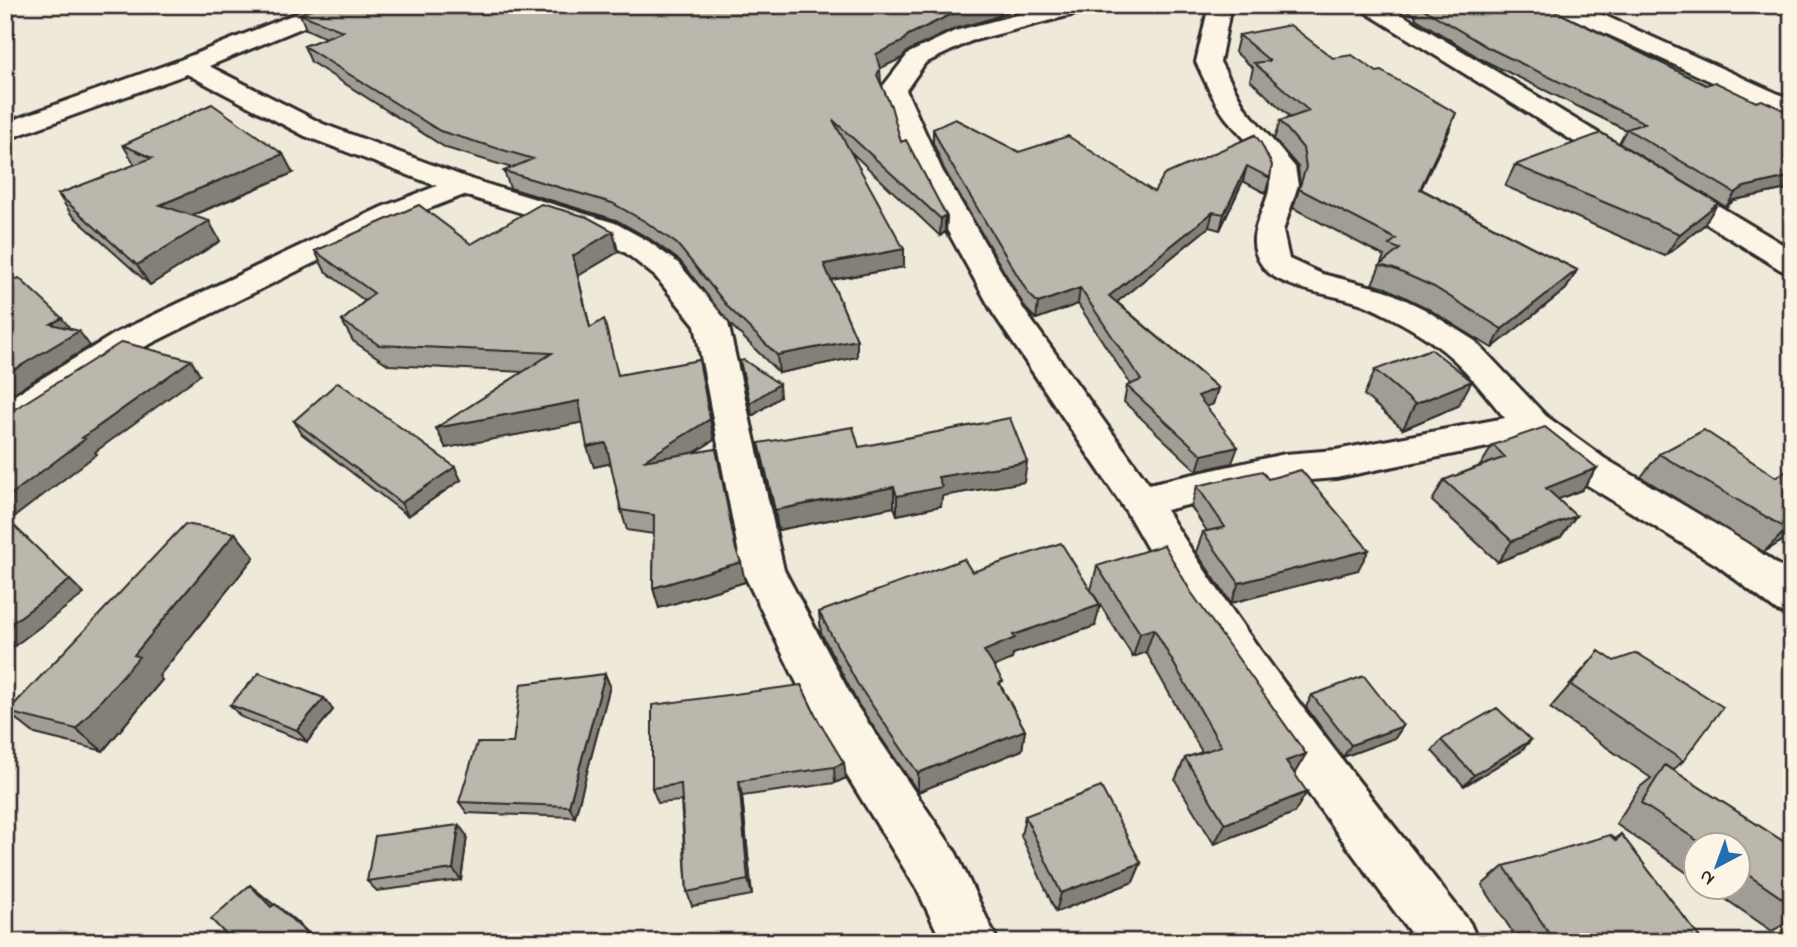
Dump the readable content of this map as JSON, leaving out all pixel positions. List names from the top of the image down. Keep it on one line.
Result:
{"north":"bottom left"}
